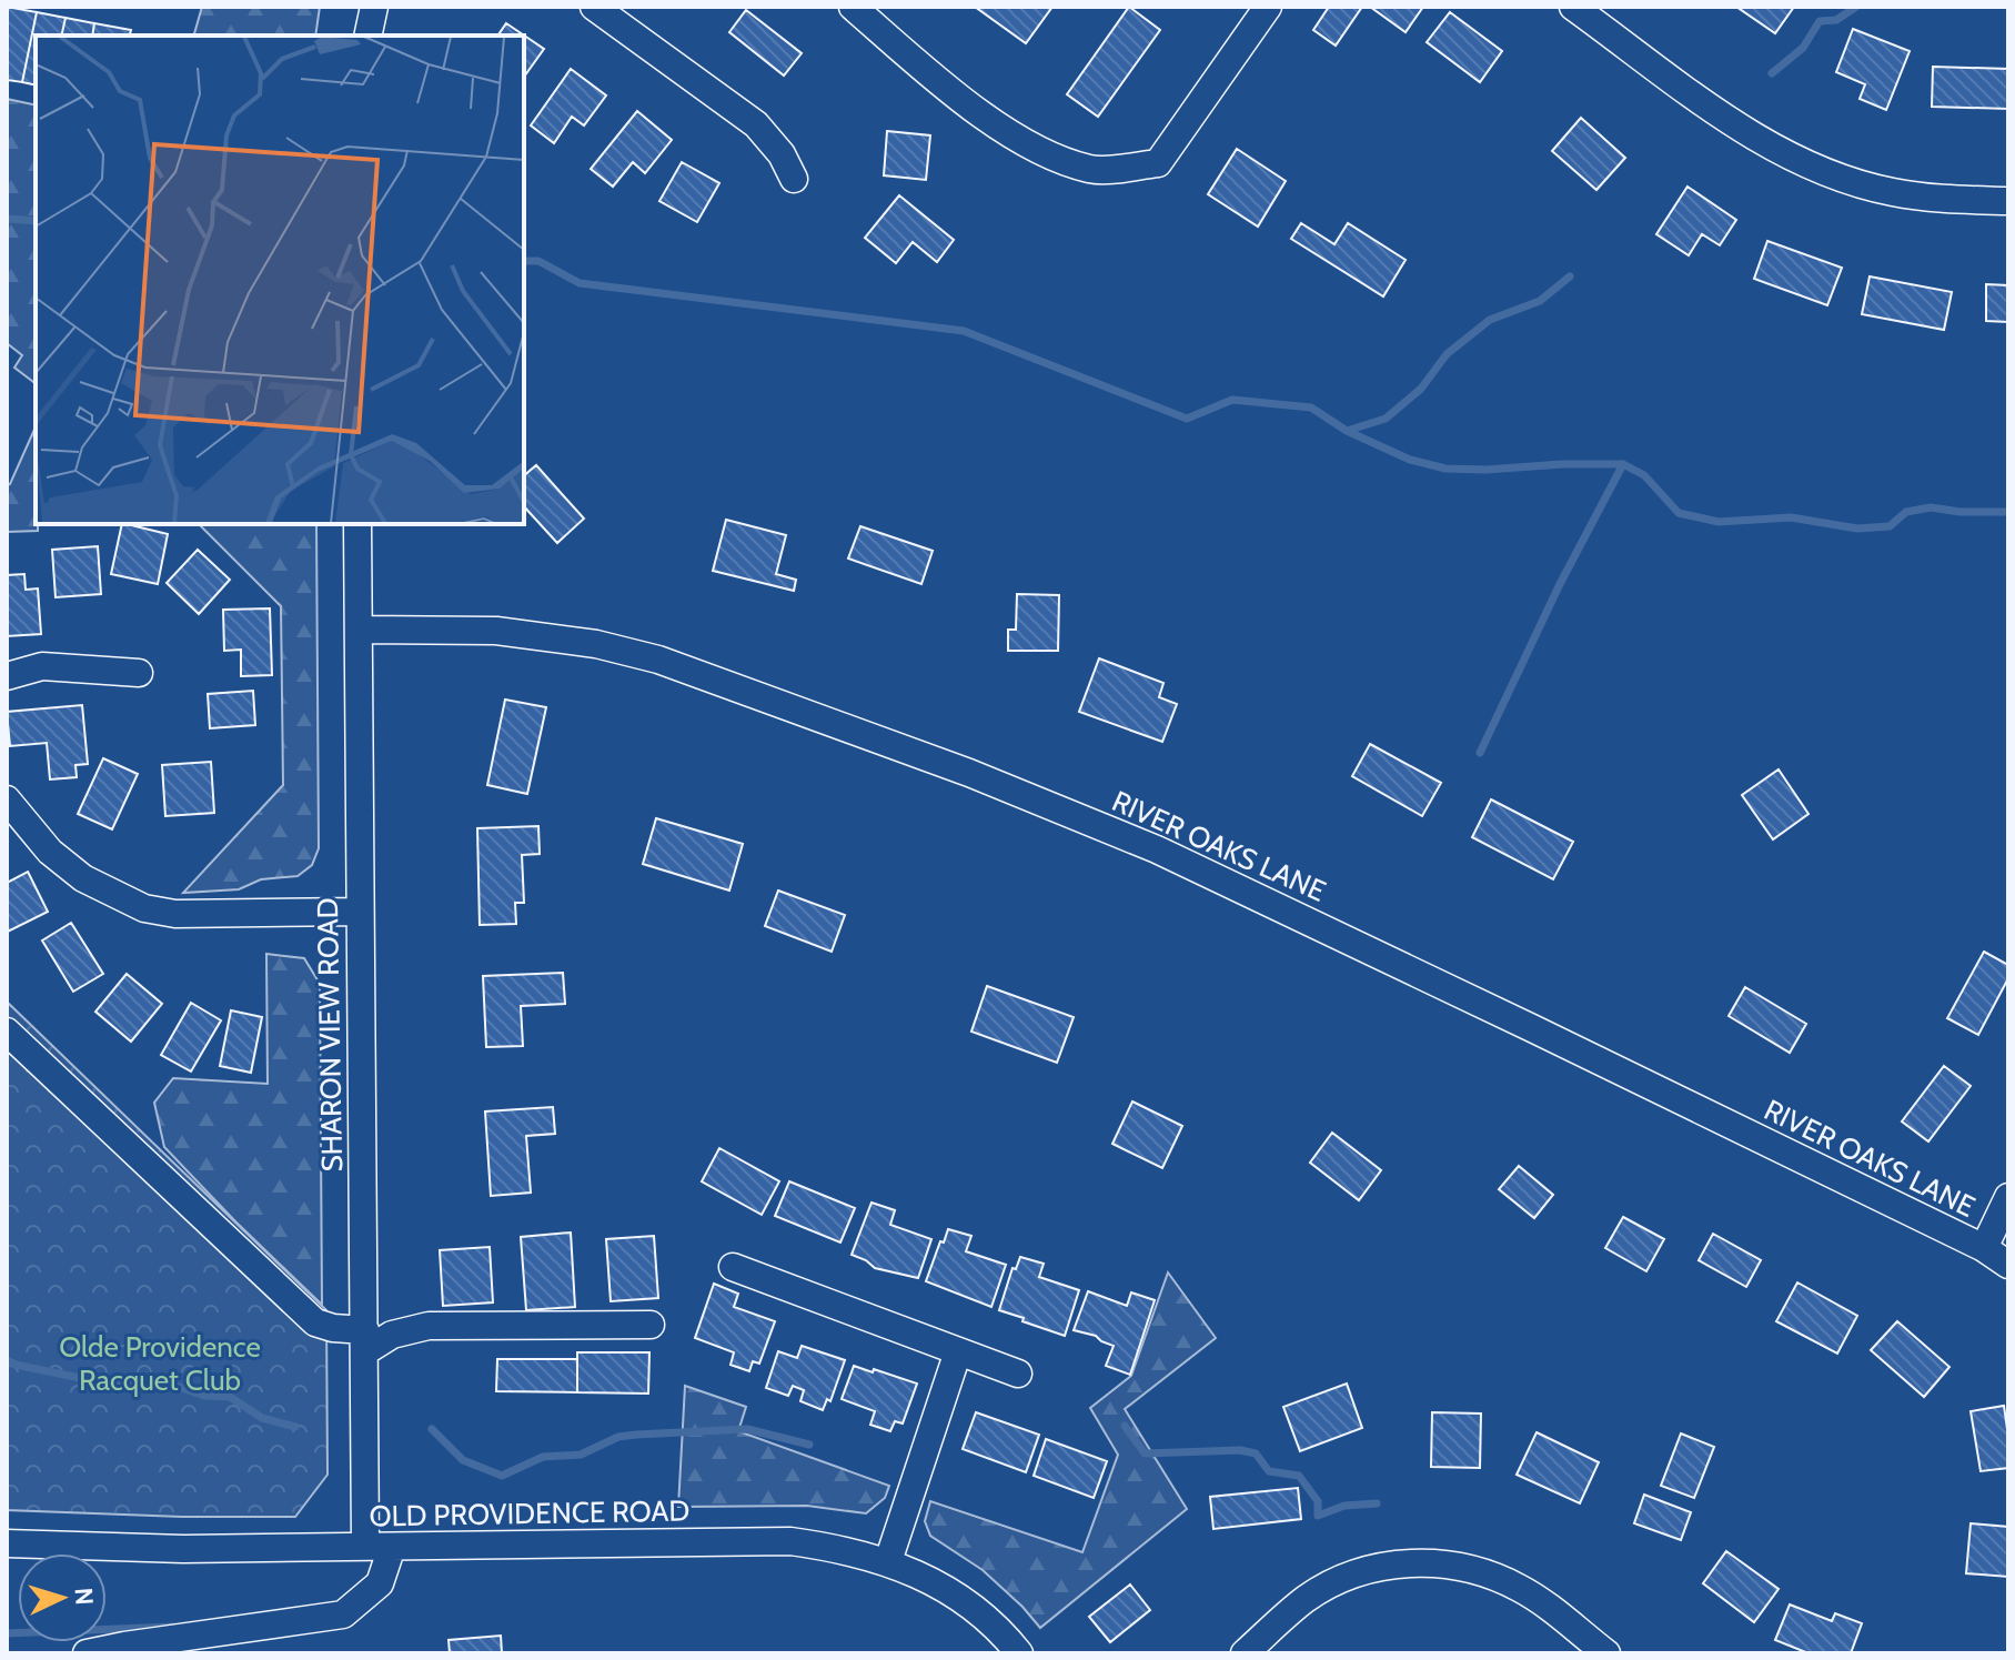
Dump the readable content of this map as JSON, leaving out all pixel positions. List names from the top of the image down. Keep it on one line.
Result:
{"streets":{"street":["RIVER OAKS LANE","SHARON VIEW ROAD","OLD PROVIDENCE ROAD"]},"crossings":[["RIVER OAKS LANE","SHARON VIEW ROAD"],["SHARON VIEW ROAD","OLD PROVIDENCE ROAD"]],"parks":["Olde Providence Racquet Club"],"north":"right"}
